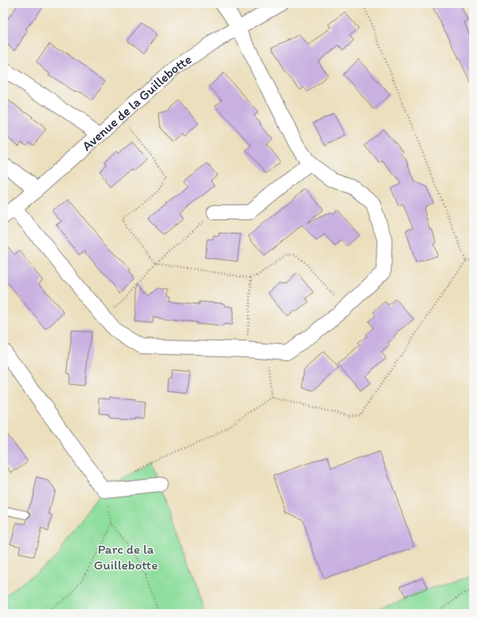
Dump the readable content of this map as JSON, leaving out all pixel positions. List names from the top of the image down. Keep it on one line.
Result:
{"streets":{"street":["Avenue de la Guillebotte"]},"parks":["Parc de la Guillebotte"]}
